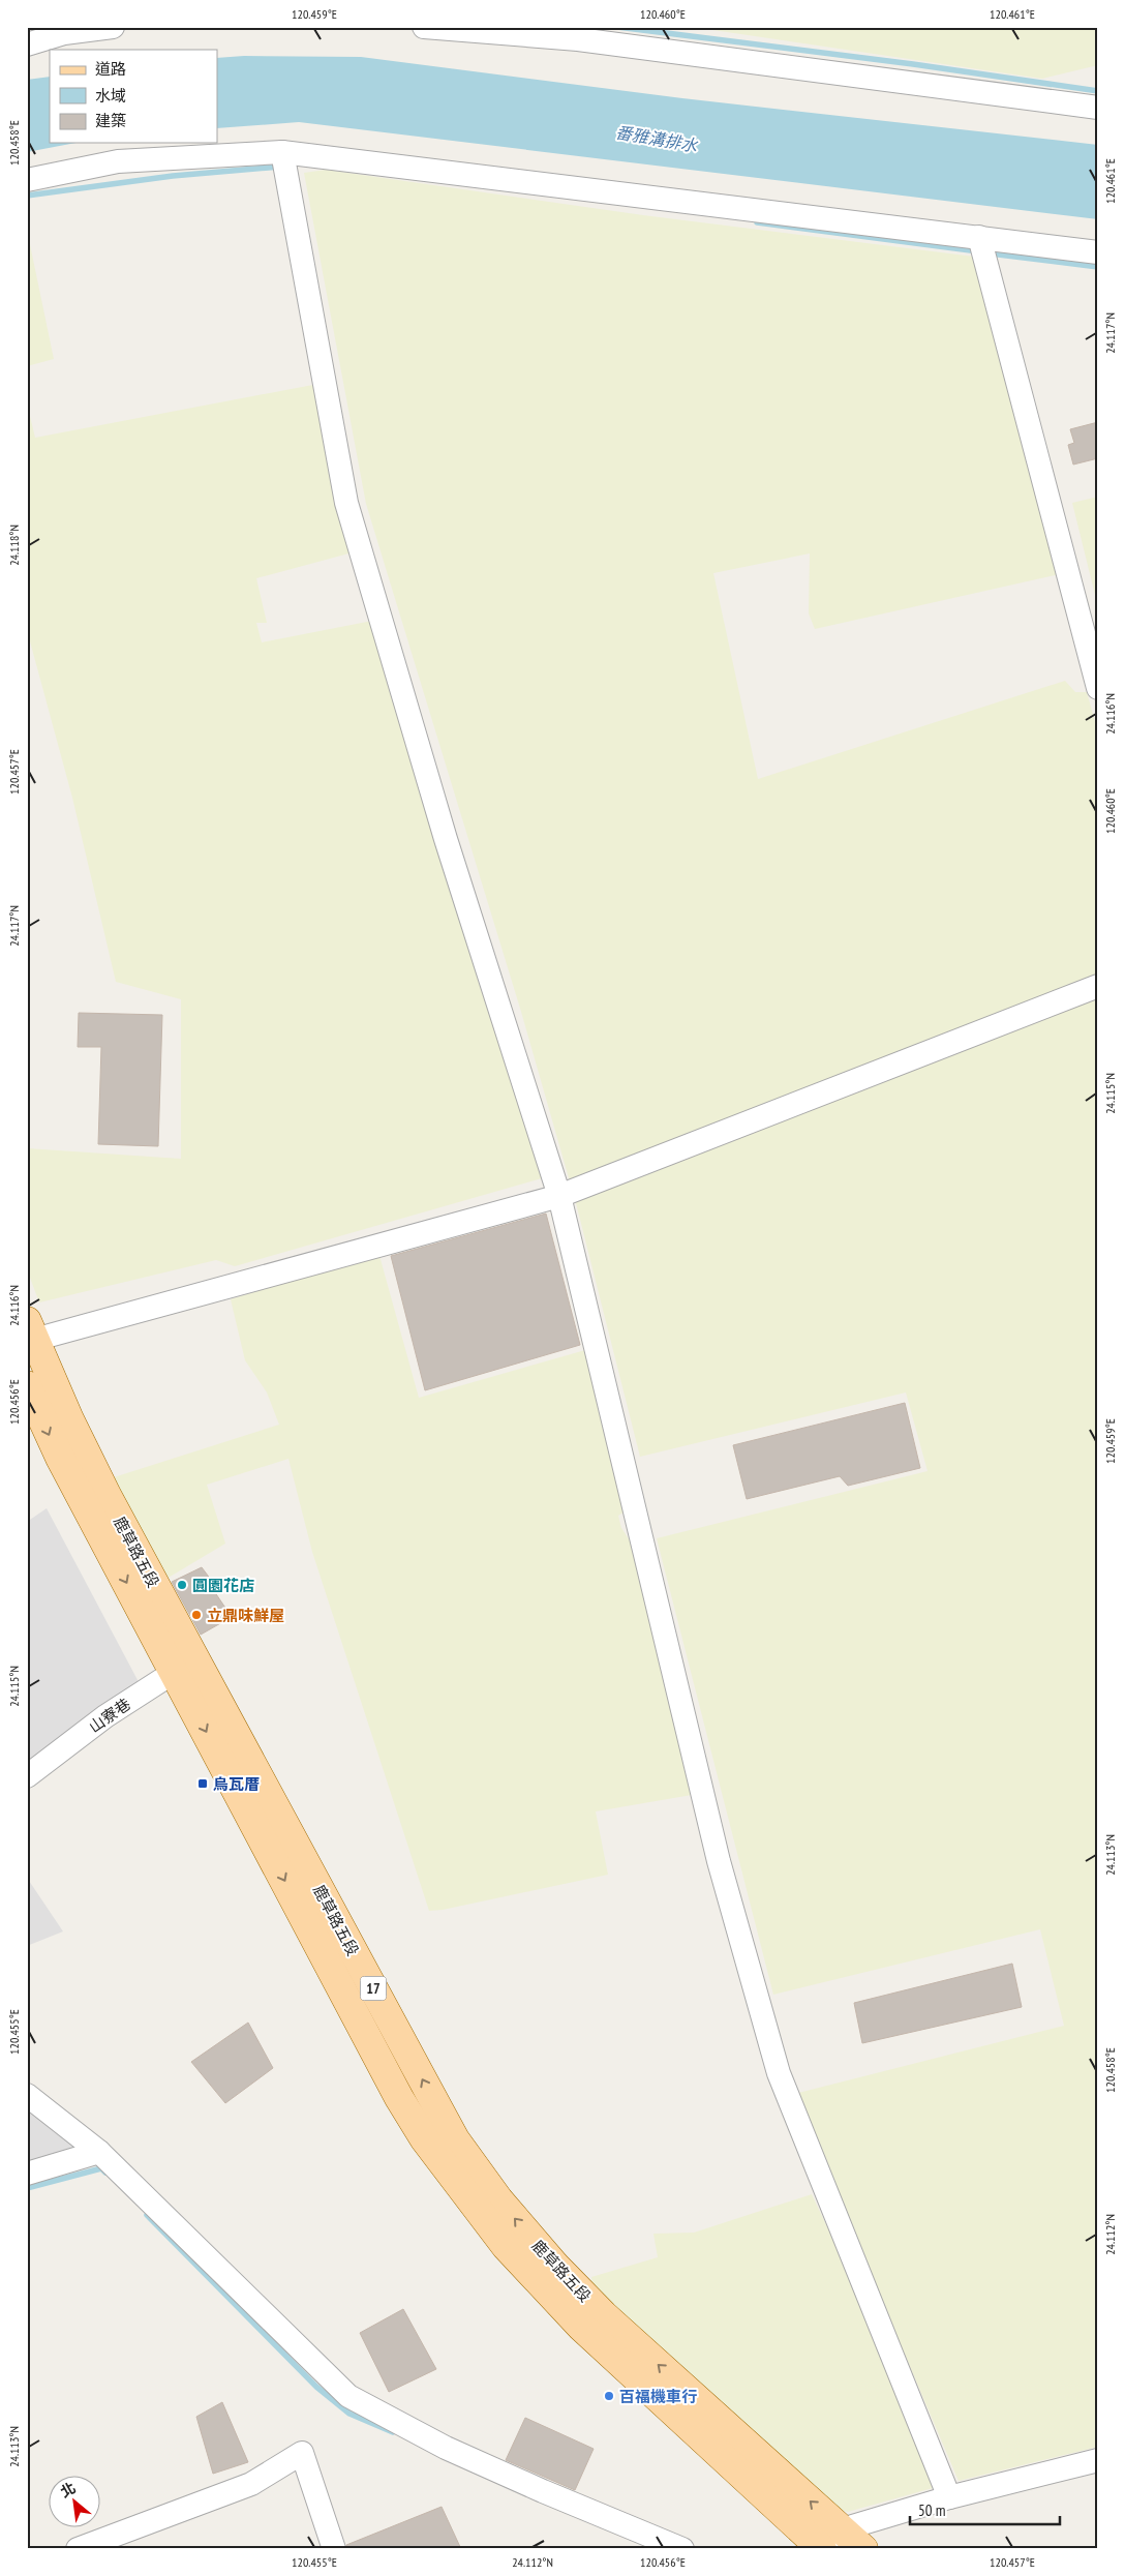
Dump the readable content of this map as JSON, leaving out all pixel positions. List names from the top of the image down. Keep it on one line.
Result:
{"streets":{"main road":["鹿草路五段","17"],"street":["山寮巷"]},"crossings":[["鹿草路五段","山寮巷"]],"water":["番雅溝排水"],"places":{"other":["圓園花店","立鼎味鮮屋","百福機車行"],"transit":["烏瓦厝"]},"legend":["道路","水域","建築"],"scale_bar":"50 m","north":"top left","coordinates":["120.459°E","120.460°E","120.461°E","120.458°E","24.117°N","24.118°N","24.116°N","120.457°E","24.115°N","120.456°E","24.113°N","120.455°E","24.112°N"]}
